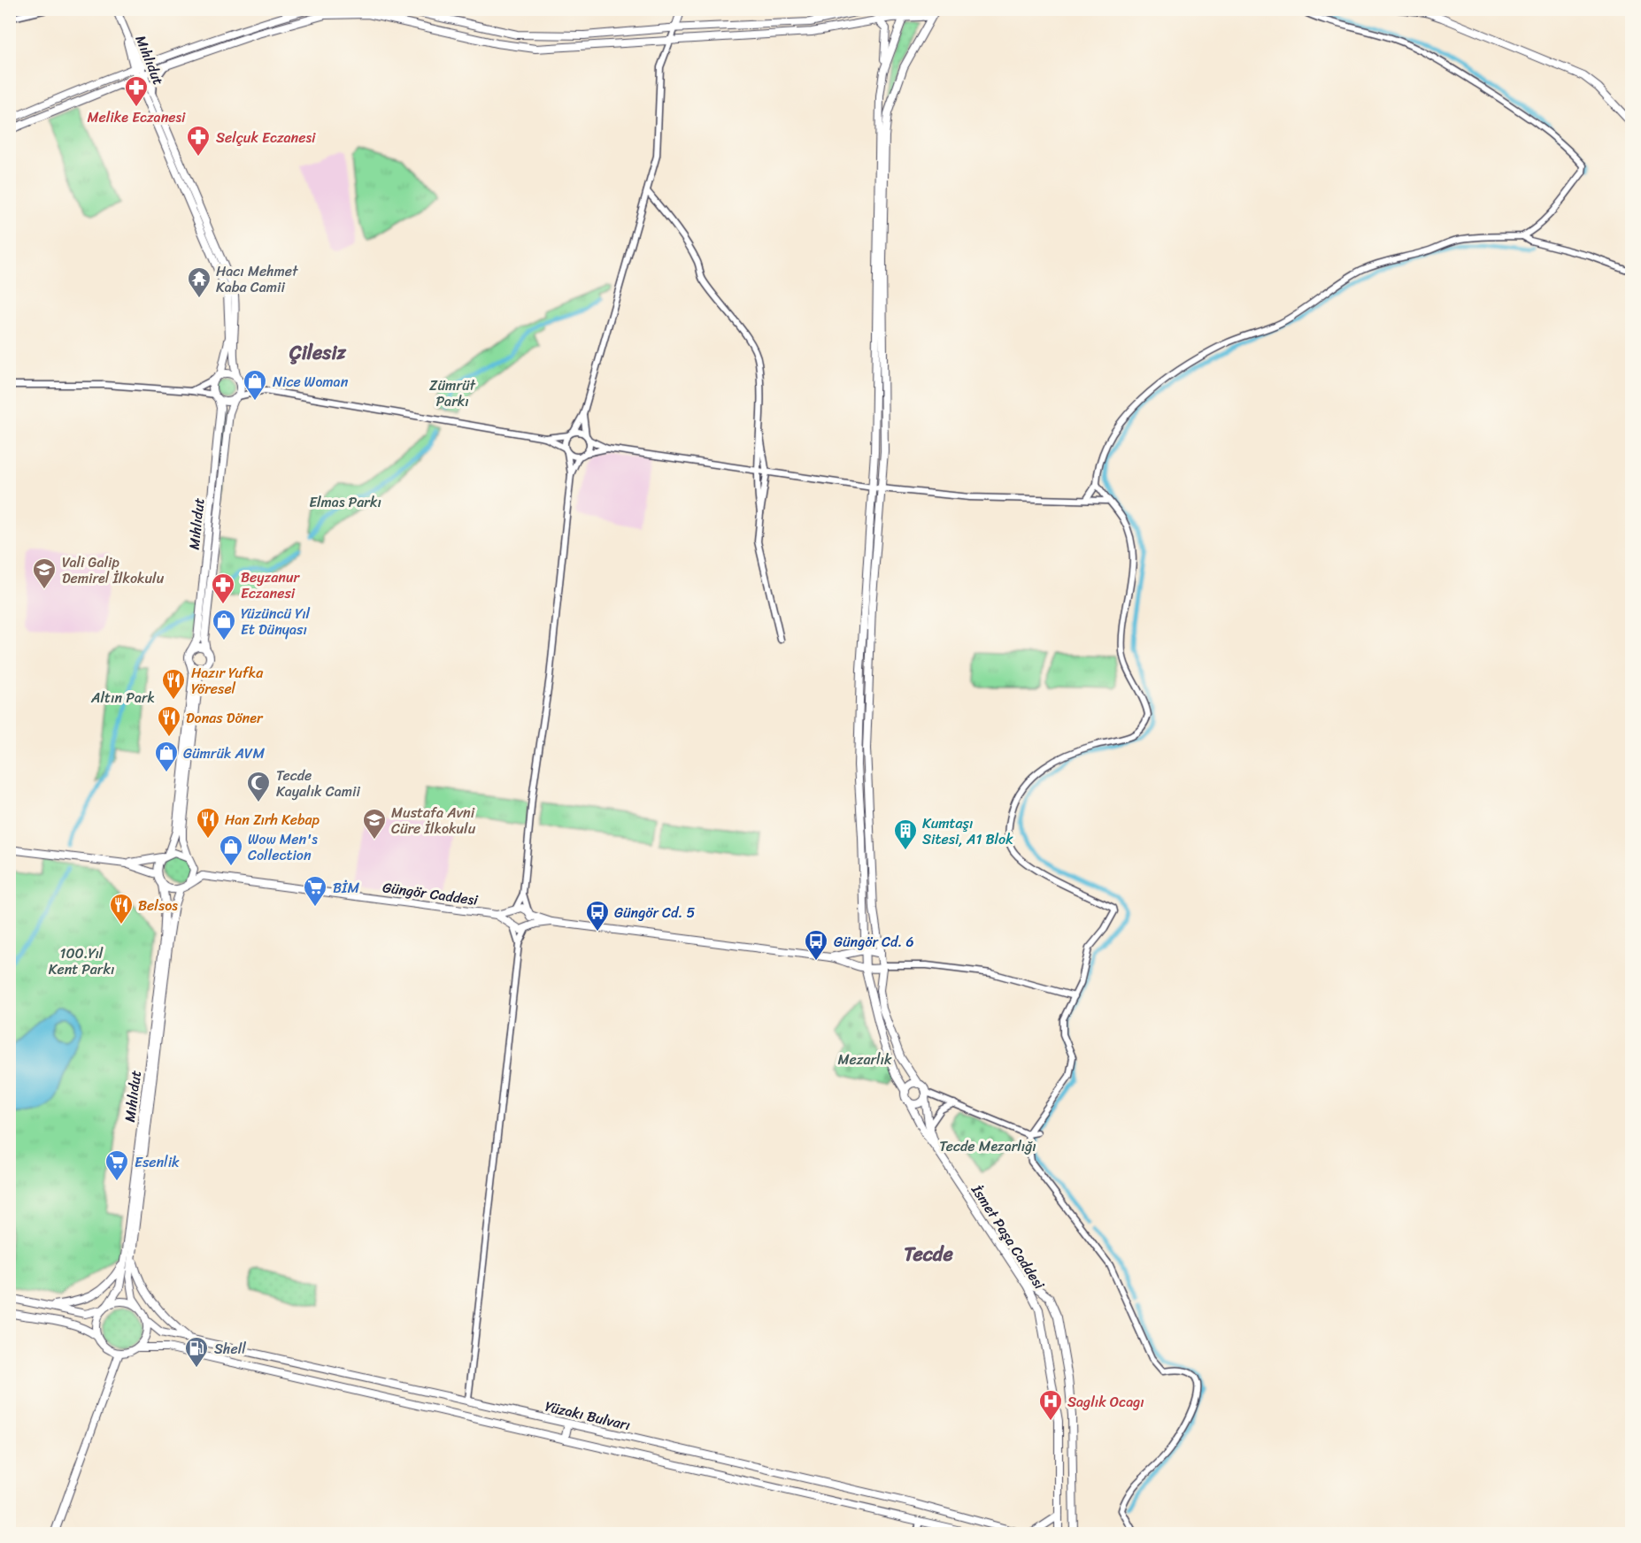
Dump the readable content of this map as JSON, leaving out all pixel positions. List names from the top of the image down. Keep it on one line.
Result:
{"streets":{"main road":["Mıhlıdut","Güngör Caddesi","İsmet Paşa Caddesi","Yüzakı Bulvarı"]},"crossings":[["Mıhlıdut","Yüzakı Bulvarı"]],"districts":["Çilesiz","Tecde"],"parks":["Zümrüt Parkı","Elmas Parkı","Altın Park","100.Yıl Kent Parkı","Mezarlık","Tecde Mezarlığı"],"places":{"pharmacy":["Melike Eczanesi","Selçuk Eczanesi","Beyzanur Eczanesi"],"temple":["Hacı Mehmet Kaba Camii"],"shop":["Nice Woman","Yüzüncü Yıl Et Dünyası","Gümrük AVM","Wow Men's Collection"],"school or university":["Vali Galip Demirel İlkokulu","Mustafa Avni Cüre İlkokulu"],"restaurant":["Hazır Yufka Yöresel","Donas Döner","Han Zırh Kebap","Belsos"],"mosque":["Tecde Kayalık Camii"],"building":["Kumtaşı Sitesi, A1 Blok"],"supermarket":["BİM","Esenlik"],"bus stop":["Güngör Cd. 5","Güngör Cd. 6"],"fuel station":["Shell"],"hospital":["Saglık Ocagı"]}}
